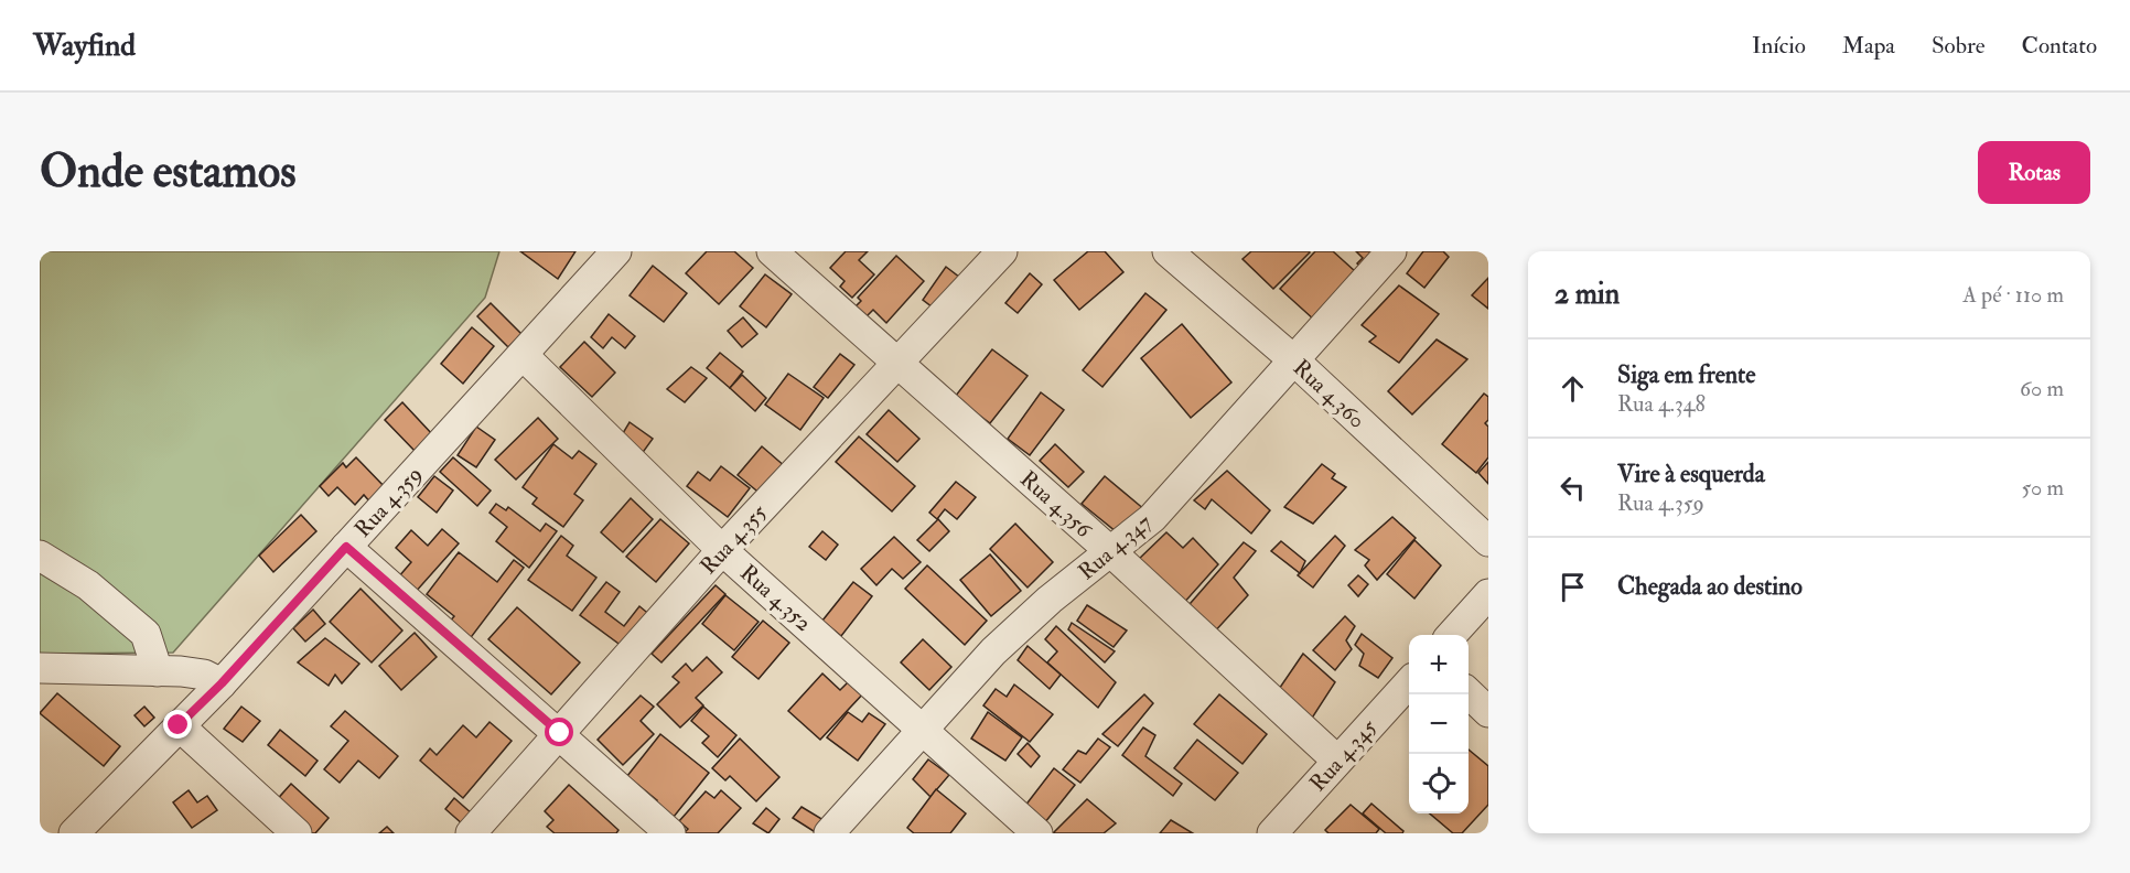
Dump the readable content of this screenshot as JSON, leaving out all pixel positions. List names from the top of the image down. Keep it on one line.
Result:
{"streets":{"street":["Rua 4.360","Rua 4.359","Rua 4.356","Rua 4.355","Rua 4.347","Rua 4.352","Rua 4.345"]},"crossings":[["Rua 4.360","Rua 4.347"],["Rua 4.359","Rua 4.352"],["Rua 4.356","Rua 4.355"],["Rua 4.356","Rua 4.347"],["Rua 4.356","Rua 4.345"],["Rua 4.355","Rua 4.352"],["Rua 4.347","Rua 4.352"]],"page":{"header":"Wayfind","nav":["Início","Mapa","Sobre","Contato"],"buttons":"Rotas","title":"Onde estamos","heading":["2 min","A pé · 110 m"],"list":[["Siga em frente","Rua 4.348","60 m"],["Vire à esquerda","Rua 4.359","50 m"],"Chegada ao destino"],"map_buttons":["+","−"]}}
